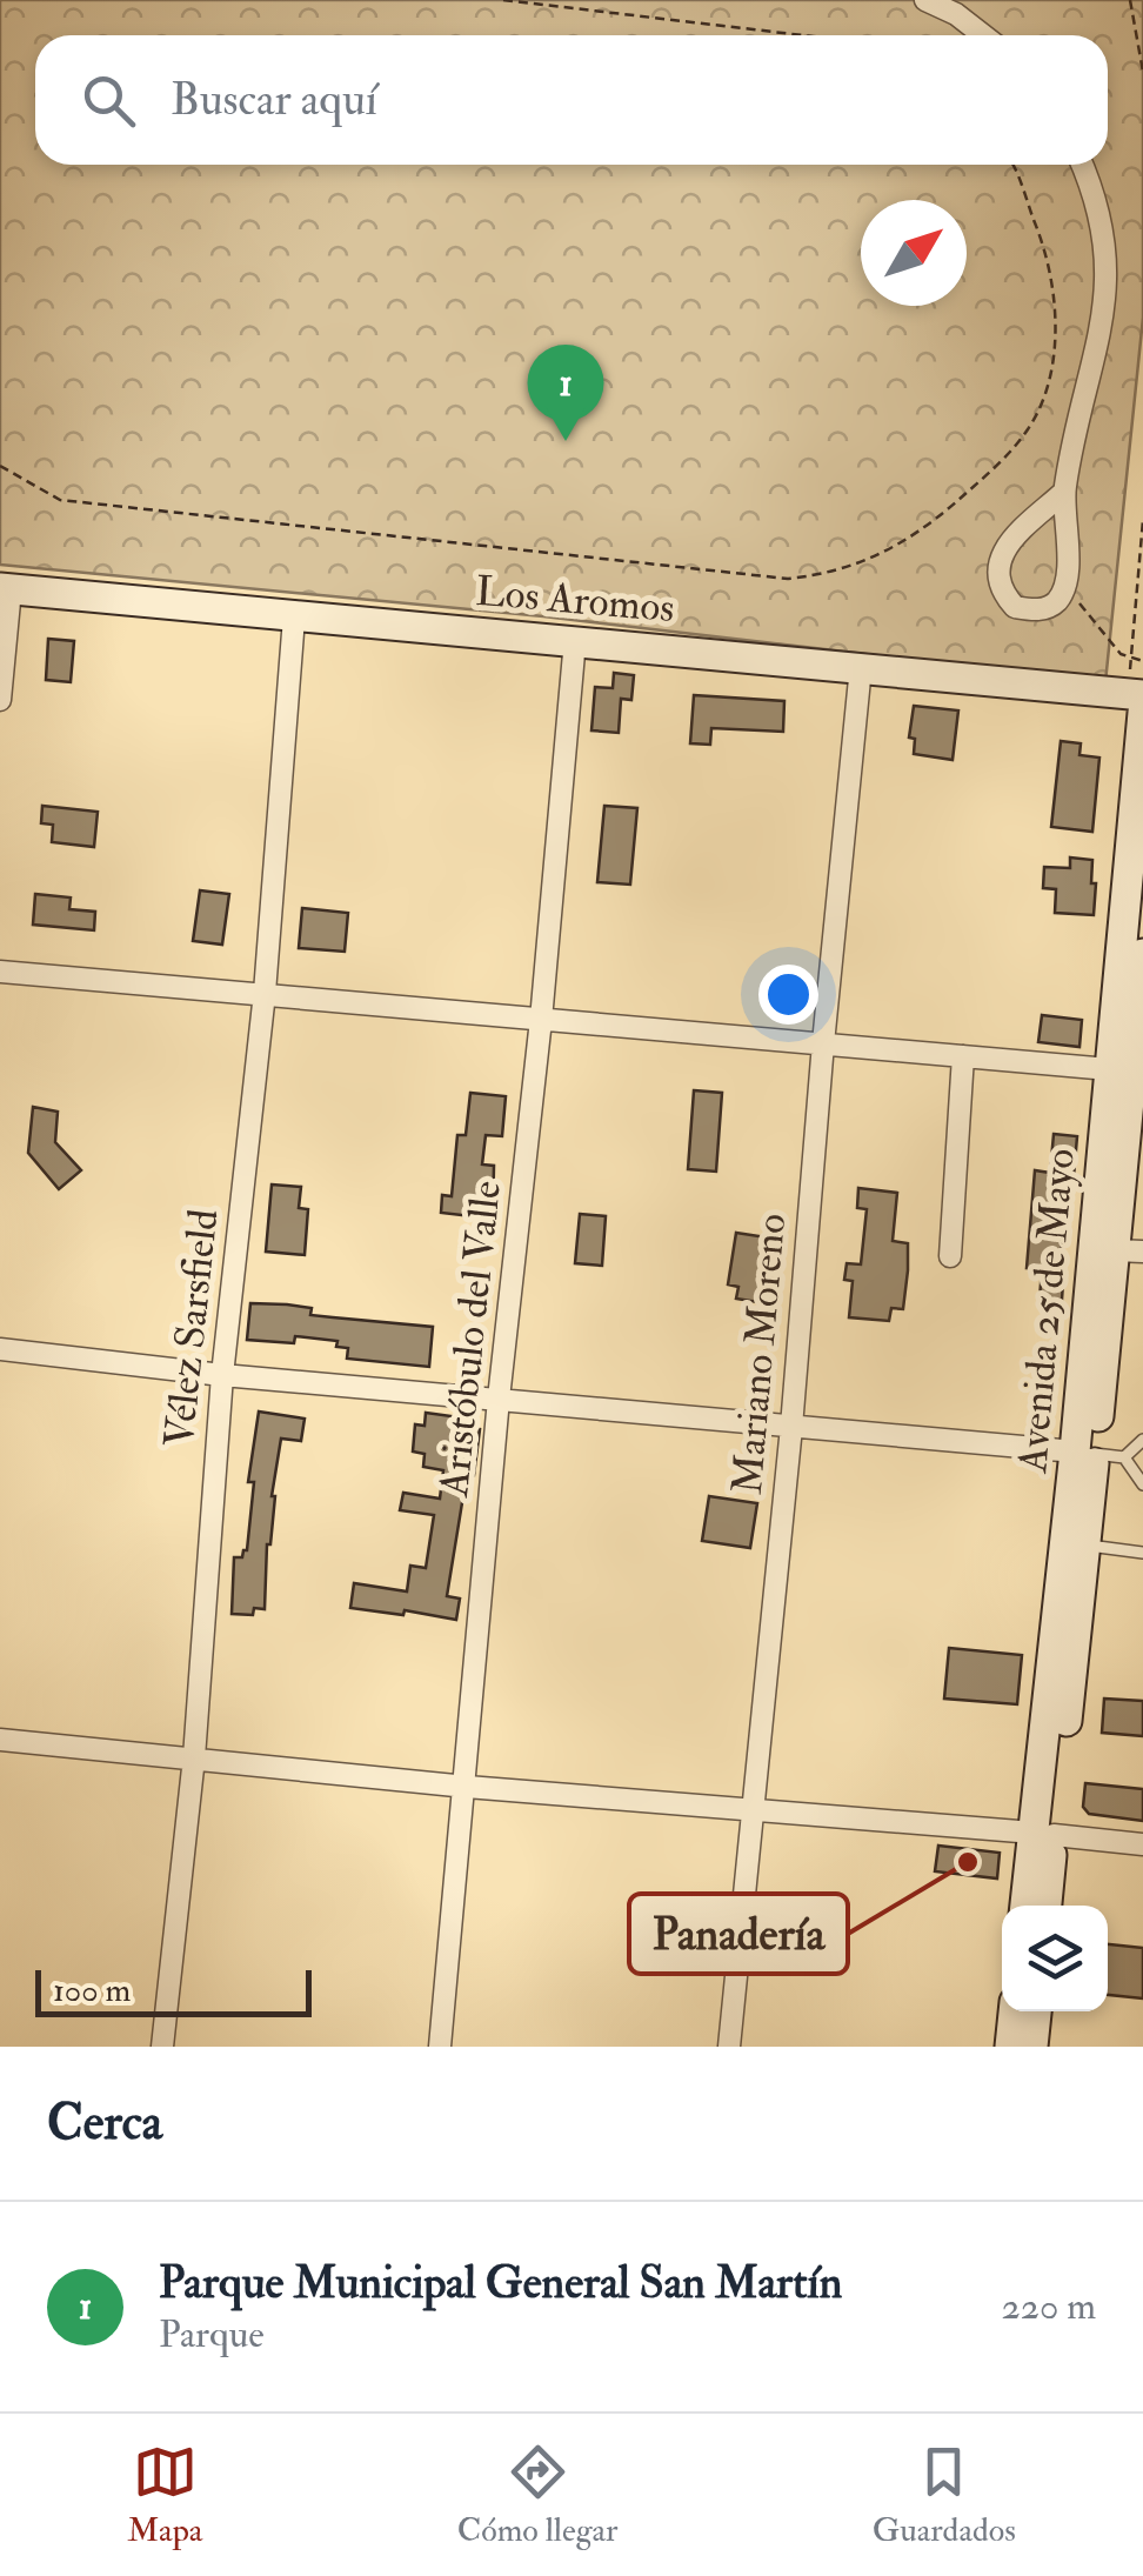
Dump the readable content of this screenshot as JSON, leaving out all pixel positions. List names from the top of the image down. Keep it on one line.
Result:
{"streets":{"main road":["Los Aromos","Avenida 25 de Mayo"],"street":["Vélez Sarsfield","Aristóbulo del Valle","Mariano Moreno"]},"crossings":[["Los Aromos","Avenida 25 de Mayo"],["Los Aromos","Vélez Sarsfield"],["Los Aromos","Aristóbulo del Valle"],["Los Aromos","Mariano Moreno"]],"places":["Panadería"],"scale_bar":"100 m","north":"top right","page":{"search":"Buscar aquí","pins":"1","scale":"100 m","heading":"Cerca","list":[{"mark":"1","name":"Parque Municipal General San Martín","note":"Parque","value":"220 m"}],"nav":["Mapa","Cómo llegar","Guardados"]}}
